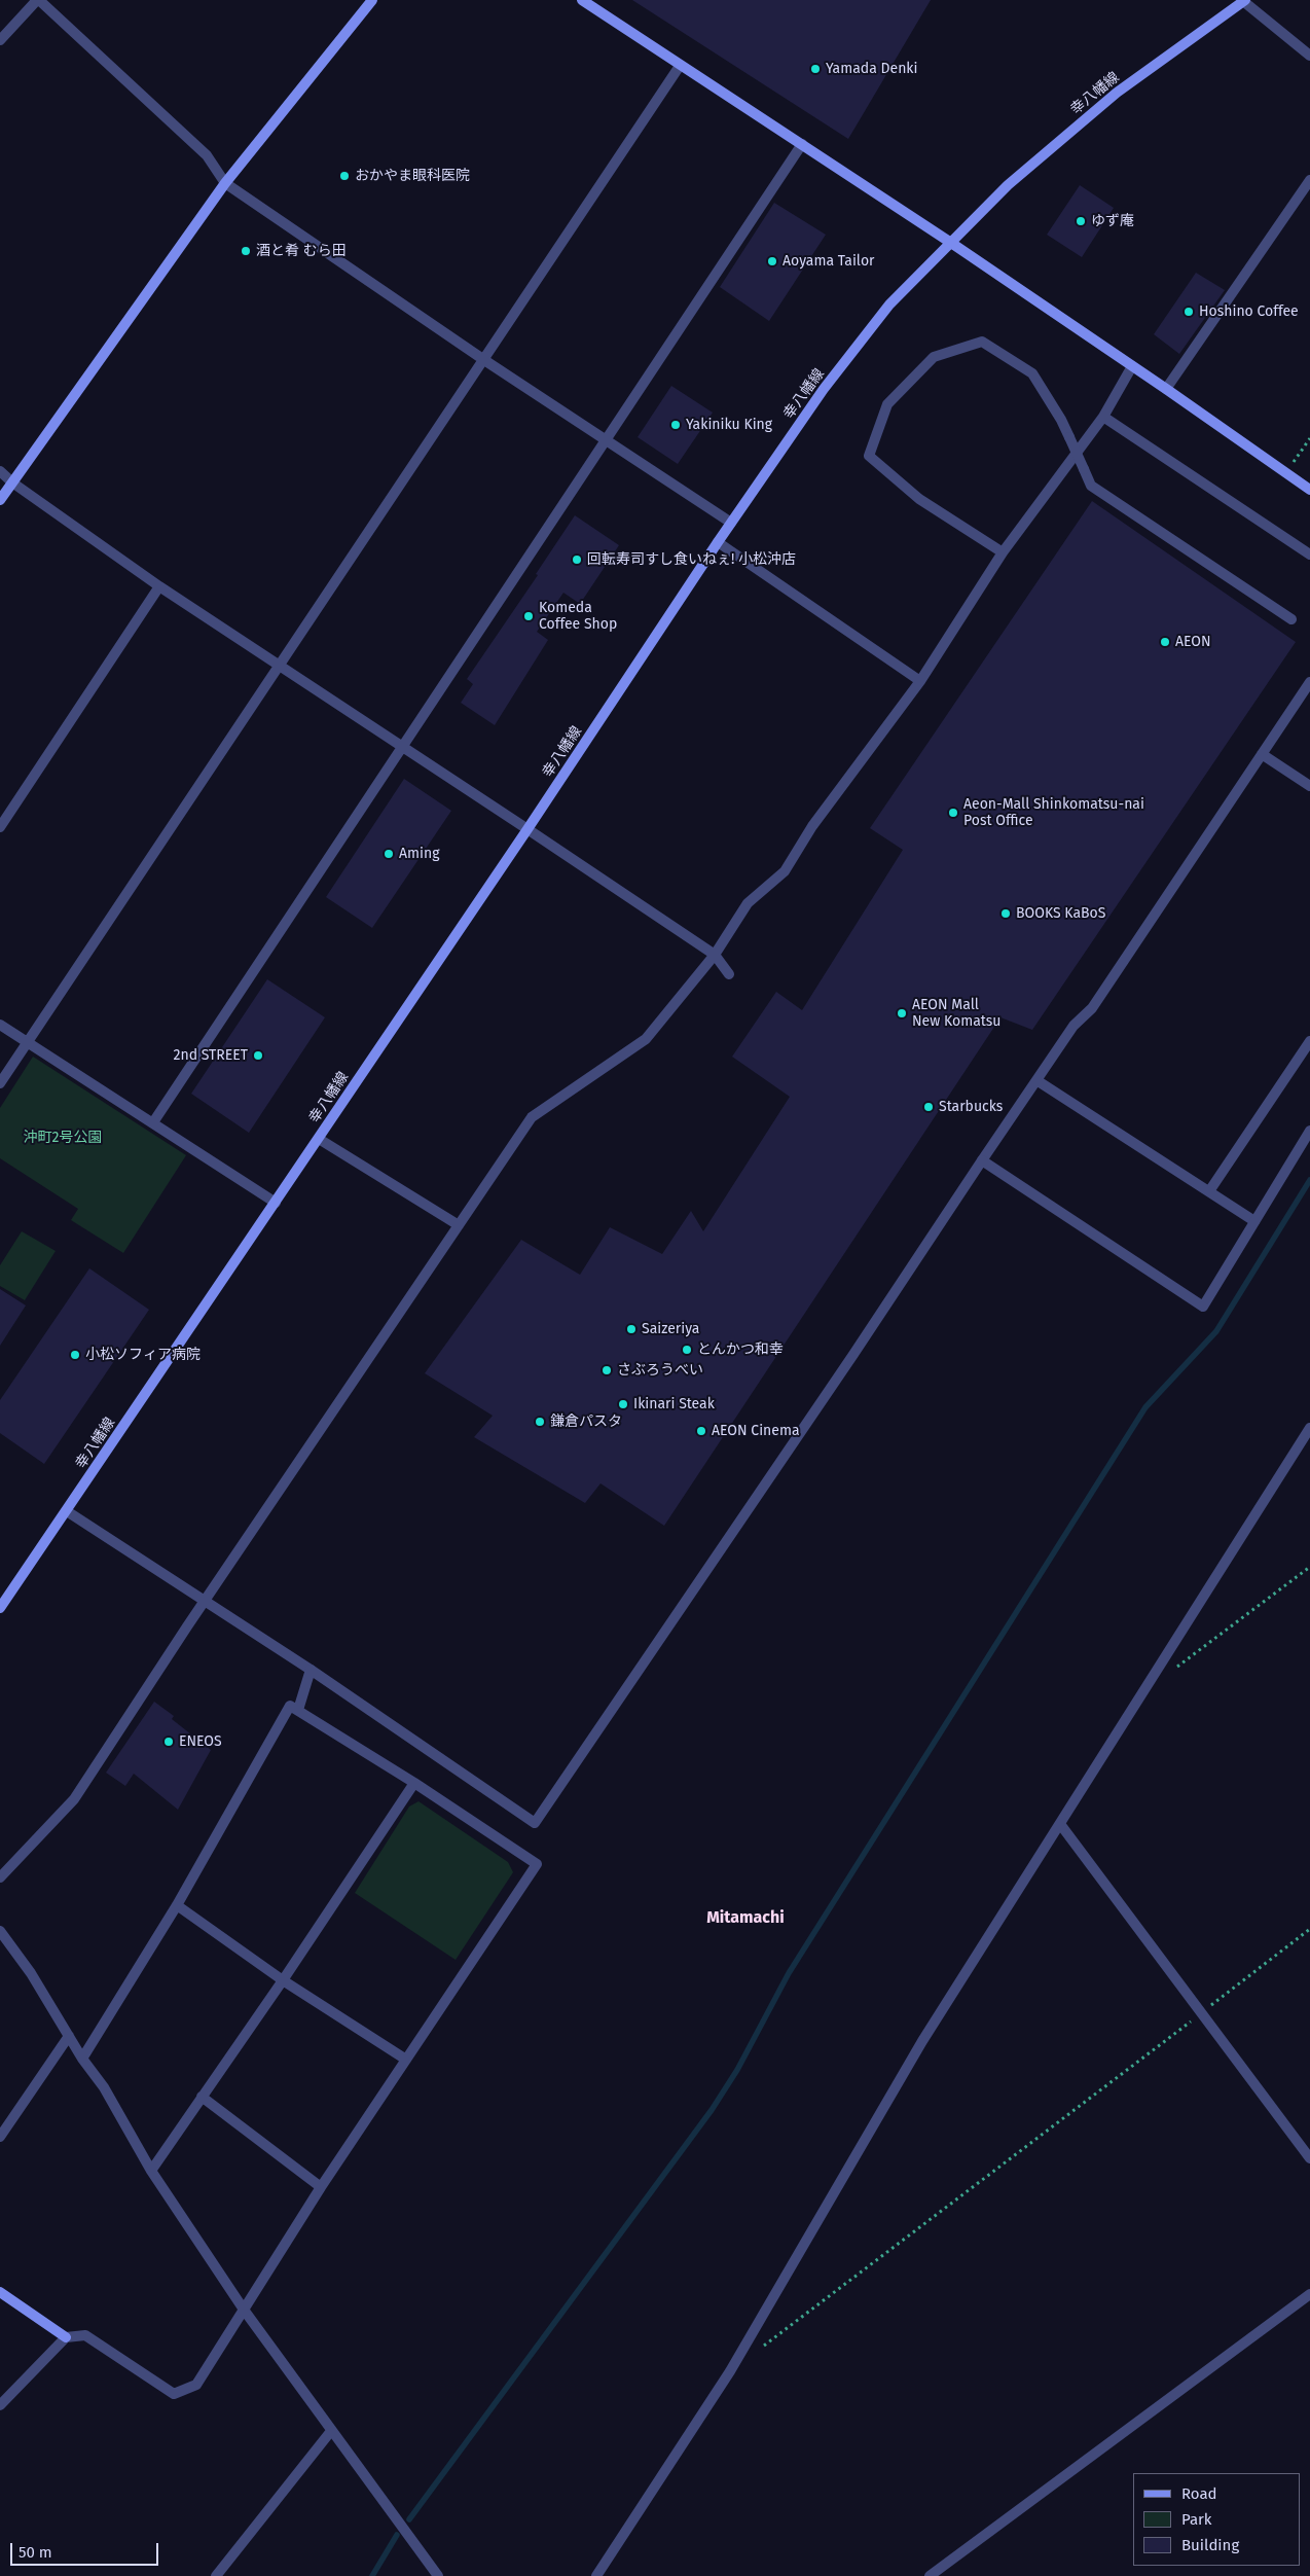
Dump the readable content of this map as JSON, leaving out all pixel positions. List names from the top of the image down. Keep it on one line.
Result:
{"streets":{"street":["幸八幡線"]},"districts":["Mitamachi"],"parks":["沖町2号公園"],"places":["Yamada Denki","おかやま眼科医院","ゆず庵","酒と肴 むら田","Aoyama Tailor","Hoshino Coffee","Yakiniku King","回転寿司すし食いねぇ! 小松沖店","Komeda Coffee Shop","AEON","Aeon-Mall Shinkomatsu-nai Post Office","Aming","BOOKS KaBoS","AEON Mall New Komatsu","2nd STREET","Starbucks","Saizeriya","とんかつ和幸","小松ソフィア病院","さぶろうべい","Ikinari Steak","鎌倉パスタ","AEON Cinema","ENEOS"],"legend":["Road","Park","Building"],"scale_bar":"50 m"}
